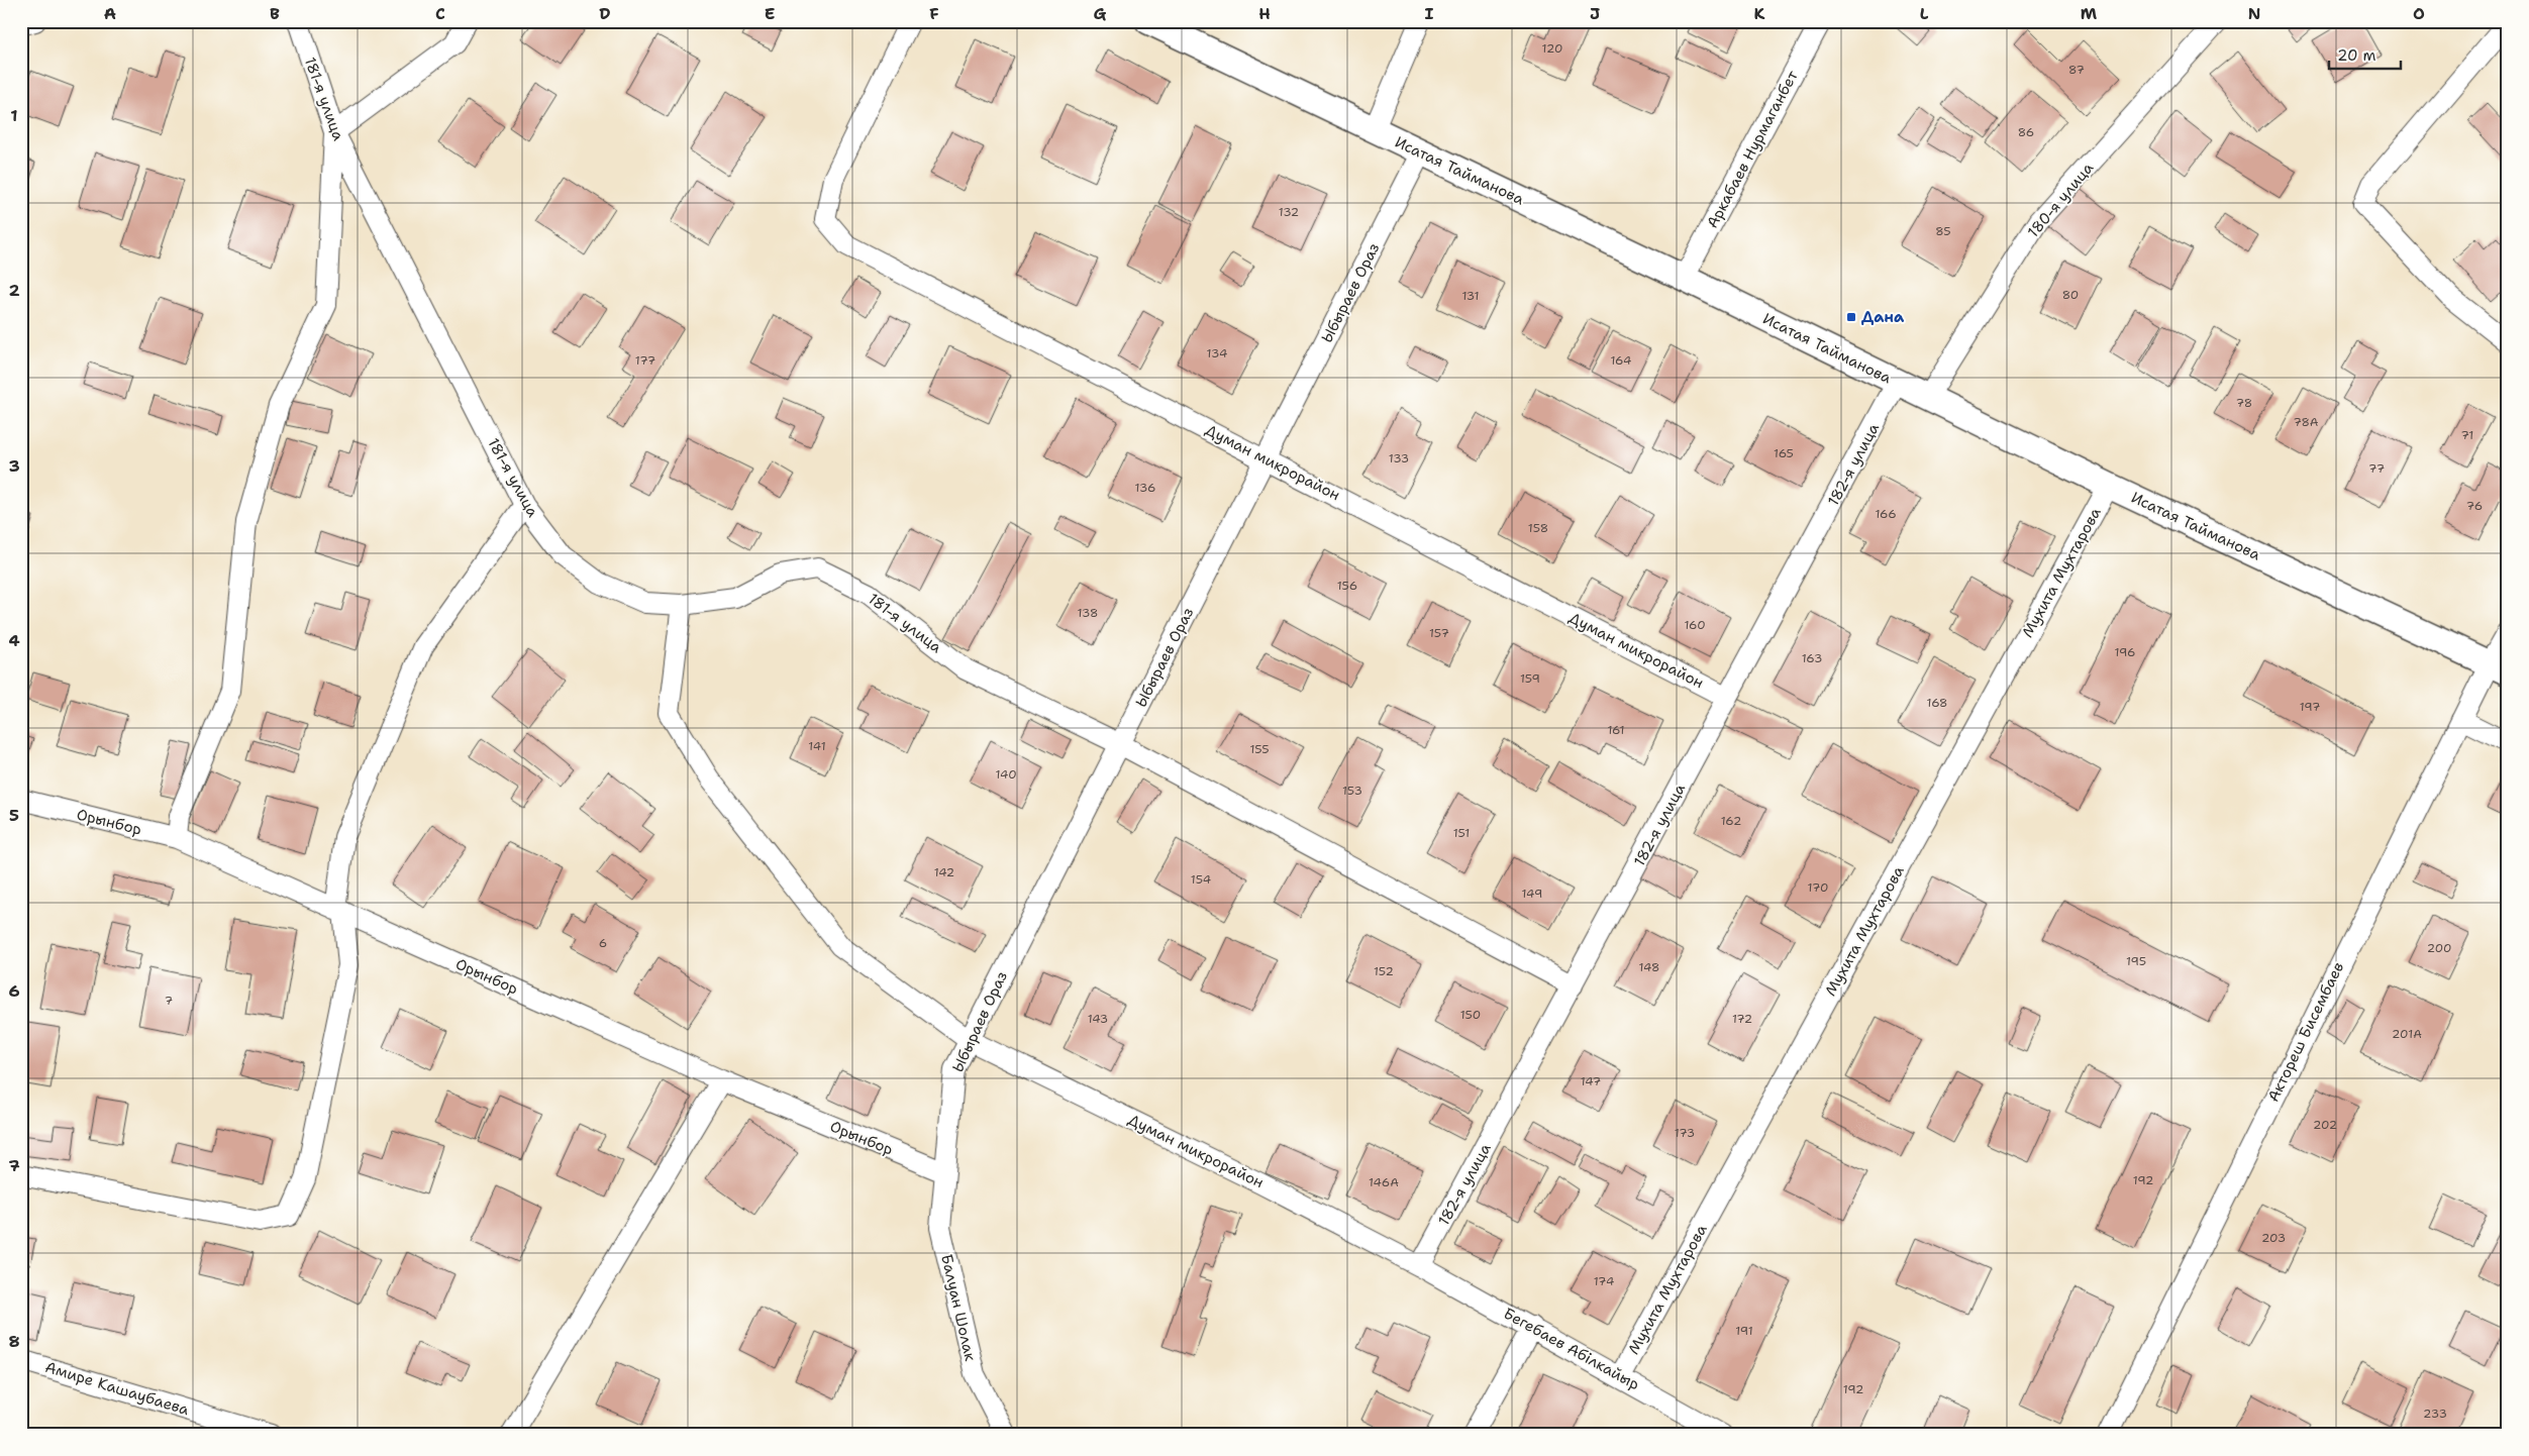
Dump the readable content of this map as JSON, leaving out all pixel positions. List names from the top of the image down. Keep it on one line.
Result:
{"streets":{"street":["181-я улица","Аркабаев Нурмаганбет","Исатая Тайманова","180-я улица","Ыбыраев Ораз","Думан микрорайон","182-я улица","Мухита Мухтарова","Орынбор","Актореш Бисембаев","Балуан Шолак","Бегебаев Абілкайыр","Амире Кашаубаева"]},"crossings":[["181-я улица","Ыбыраев Ораз"],["181-я улица","Думан микрорайон"],["Аркабаев Нурмаганбет","Исатая Тайманова"],["Исатая Тайманова","180-я улица"],["Исатая Тайманова","Ыбыраев Ораз"],["Исатая Тайманова","182-я улица"],["Исатая Тайманова","Мухита Мухтарова"],["Исатая Тайманова","Актореш Бисембаев"],["Ыбыраев Ораз","Думан микрорайон"],["Ыбыраев Ораз","Орынбор"],["Ыбыраев Ораз","Балуан Шолак"],["Думан микрорайон","182-я улица"],["Думан микрорайон","Бегебаев Абілкайыр"],["182-я улица","Бегебаев Абілкайыр"],["Мухита Мухтарова","Бегебаев Абілкайыр"],["Орынбор","Балуан Шолак"]],"places":{"transit":["Дана"]},"house_numbers":["120","87","86","132","85","80","131","134","177","164","78","78А","71","165","133","77","136","76","166","158","156","138","160","157","196","163","159","168","197","161","141","155","140","153","162","151","142","154","170","149","6","200","195","148","152","7","150","143","172","201А","147","202","173","192","146А","203","174","191","192","233"],"scale_bar":"20 m","grid":{"columns":["A","B","C","D","E","F","G","H","I","J","K","L","M","N","O"],"rows":["1","2","3","4","5","6","7","8"]}}
